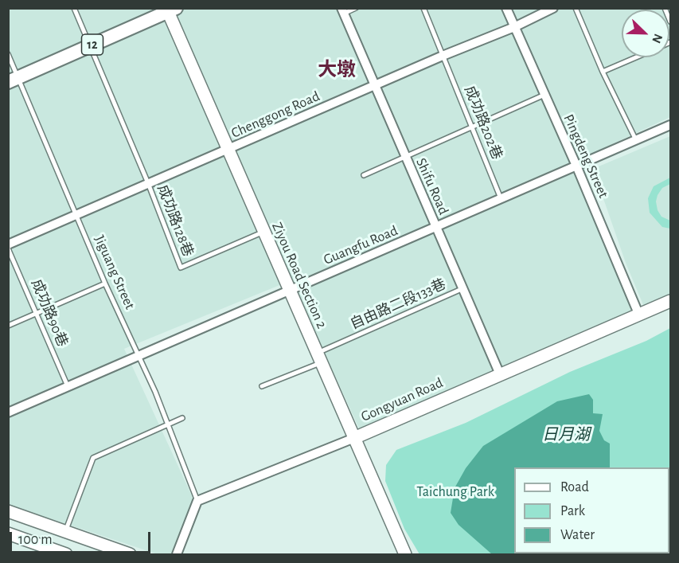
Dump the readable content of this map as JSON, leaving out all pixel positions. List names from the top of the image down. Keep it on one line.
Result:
{"streets":{"main road":["12","Ziyou Road Section 2","Gongyuan Road"],"street":["Chenggong Road","Pingdeng Street","Shifu Road","Guangfu Road"],"lane":["成功路202巷","成功路128巷","Jiguang Street","自由路二段133巷","成功路90巷"]},"crossings":[["12","成功路128巷"],["12","Jiguang Street"],["12","Ziyou Road Section 2"],["Chenggong Road","成功路202巷"],["Chenggong Road","Pingdeng Street"],["Chenggong Road","Shifu Road"],["Chenggong Road","成功路128巷"],["Chenggong Road","Jiguang Street"],["Chenggong Road","Ziyou Road Section 2"],["成功路202巷","Guangfu Road"],["Pingdeng Street","Guangfu Road"],["Pingdeng Street","Gongyuan Road"],["Shifu Road","Guangfu Road"],["Shifu Road","自由路二段133巷"],["Shifu Road","Gongyuan Road"],["成功路128巷","Ziyou Road Section 2"],["Guangfu Road","Jiguang Street"],["Guangfu Road","Ziyou Road Section 2"],["Guangfu Road","成功路90巷"],["Jiguang Street","Gongyuan Road"],["Ziyou Road Section 2","自由路二段133巷"],["Ziyou Road Section 2","Gongyuan Road"]],"districts":["大墩"],"water":["日月湖"],"parks":["Taichung Park"],"legend":["Road","Park","Water"],"scale_bar":"100 m","north":"bottom right"}
